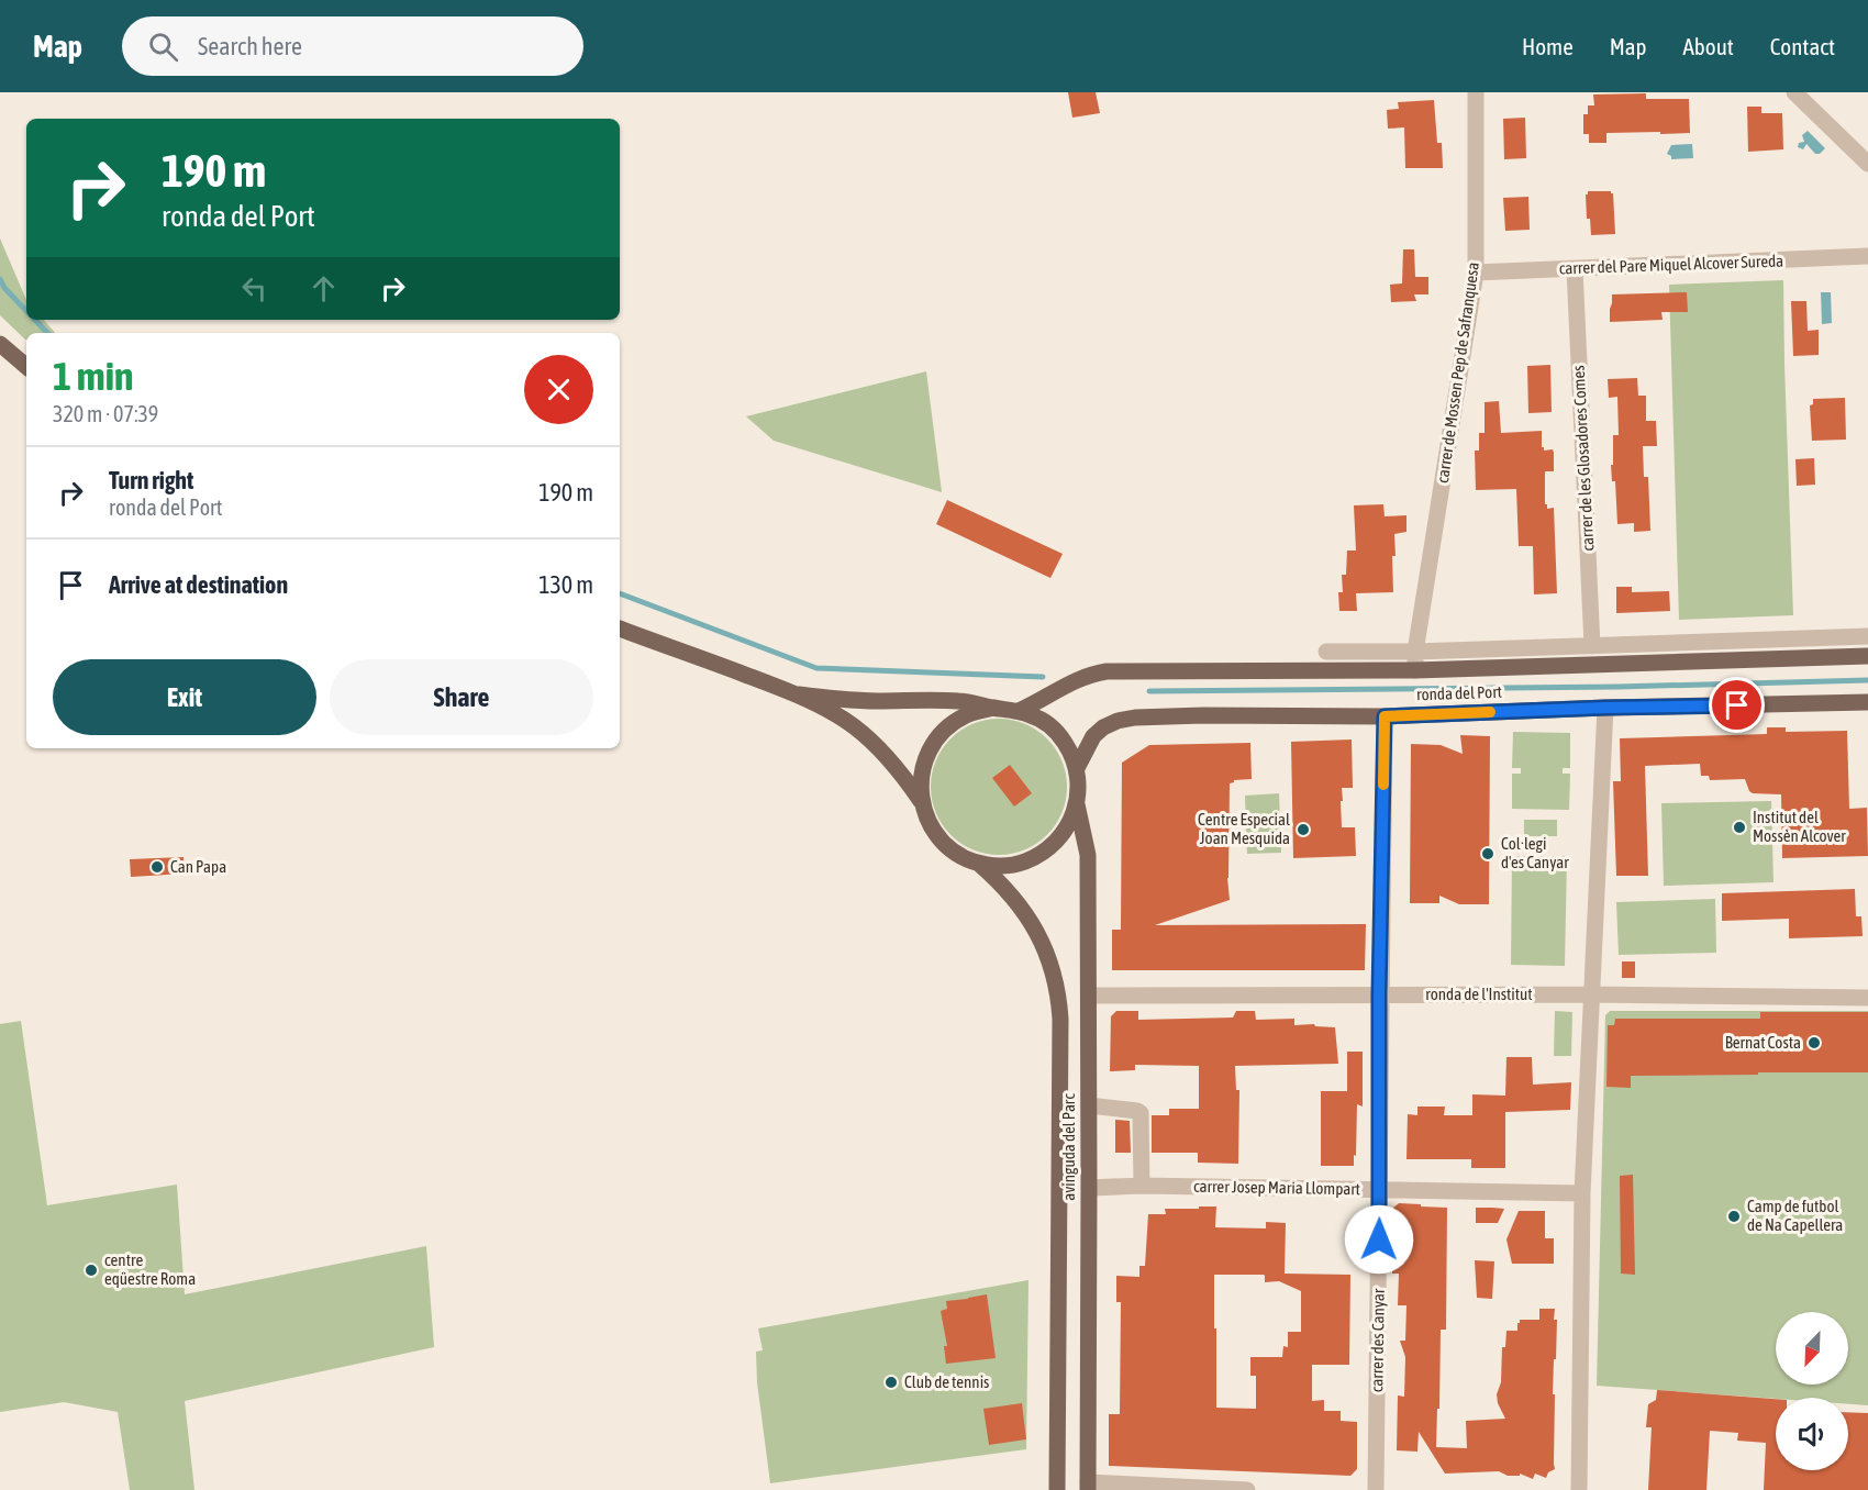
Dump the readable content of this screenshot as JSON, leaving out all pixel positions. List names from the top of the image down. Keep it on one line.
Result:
{"streets":{"main road":["ronda del Port","avinguda del Parc"],"street":["carrer del Pare Miquel Alcover Sureda","carrer de Mossen Pep de Safranquesa","carrer de les Glosadores Comes","ronda de l'Institut","carrer Josep Maria Llompart","carrer des Canyar"]},"crossings":[["carrer del Pare Miquel Alcover Sureda","carrer de Mossen Pep de Safranquesa"],["carrer del Pare Miquel Alcover Sureda","carrer de les Glosadores Comes"],["carrer de Mossen Pep de Safranquesa","ronda del Port"],["ronda del Port","avinguda del Parc"],["ronda del Port","carrer des Canyar"],["ronda de l'Institut","avinguda del Parc"],["ronda de l'Institut","carrer des Canyar"],["avinguda del Parc","carrer Josep Maria Llompart"],["carrer Josep Maria Llompart","carrer des Canyar"]],"places":["Institut del Mossèn Alcover","Centre Especial Joan Mesquida","Col·legi d'es Canyar","Can Papa","Bernat Costa","Camp de futbol de Na Capellera","centre eqüestre Roma","Club de tennis"],"north":"bottom left","page":{"header":"Map","search":"Search here","nav":["Home","Map","About","Contact"],"turn":["190 m","ronda del Port"],"heading":["1 min","320 m · 07:39"],"list":[{"name":"Turn right","note":"ronda del Port","value":"190 m"},{"name":"Arrive at destination","value":"130 m"}],"buttons":["Exit","Share"]}}
